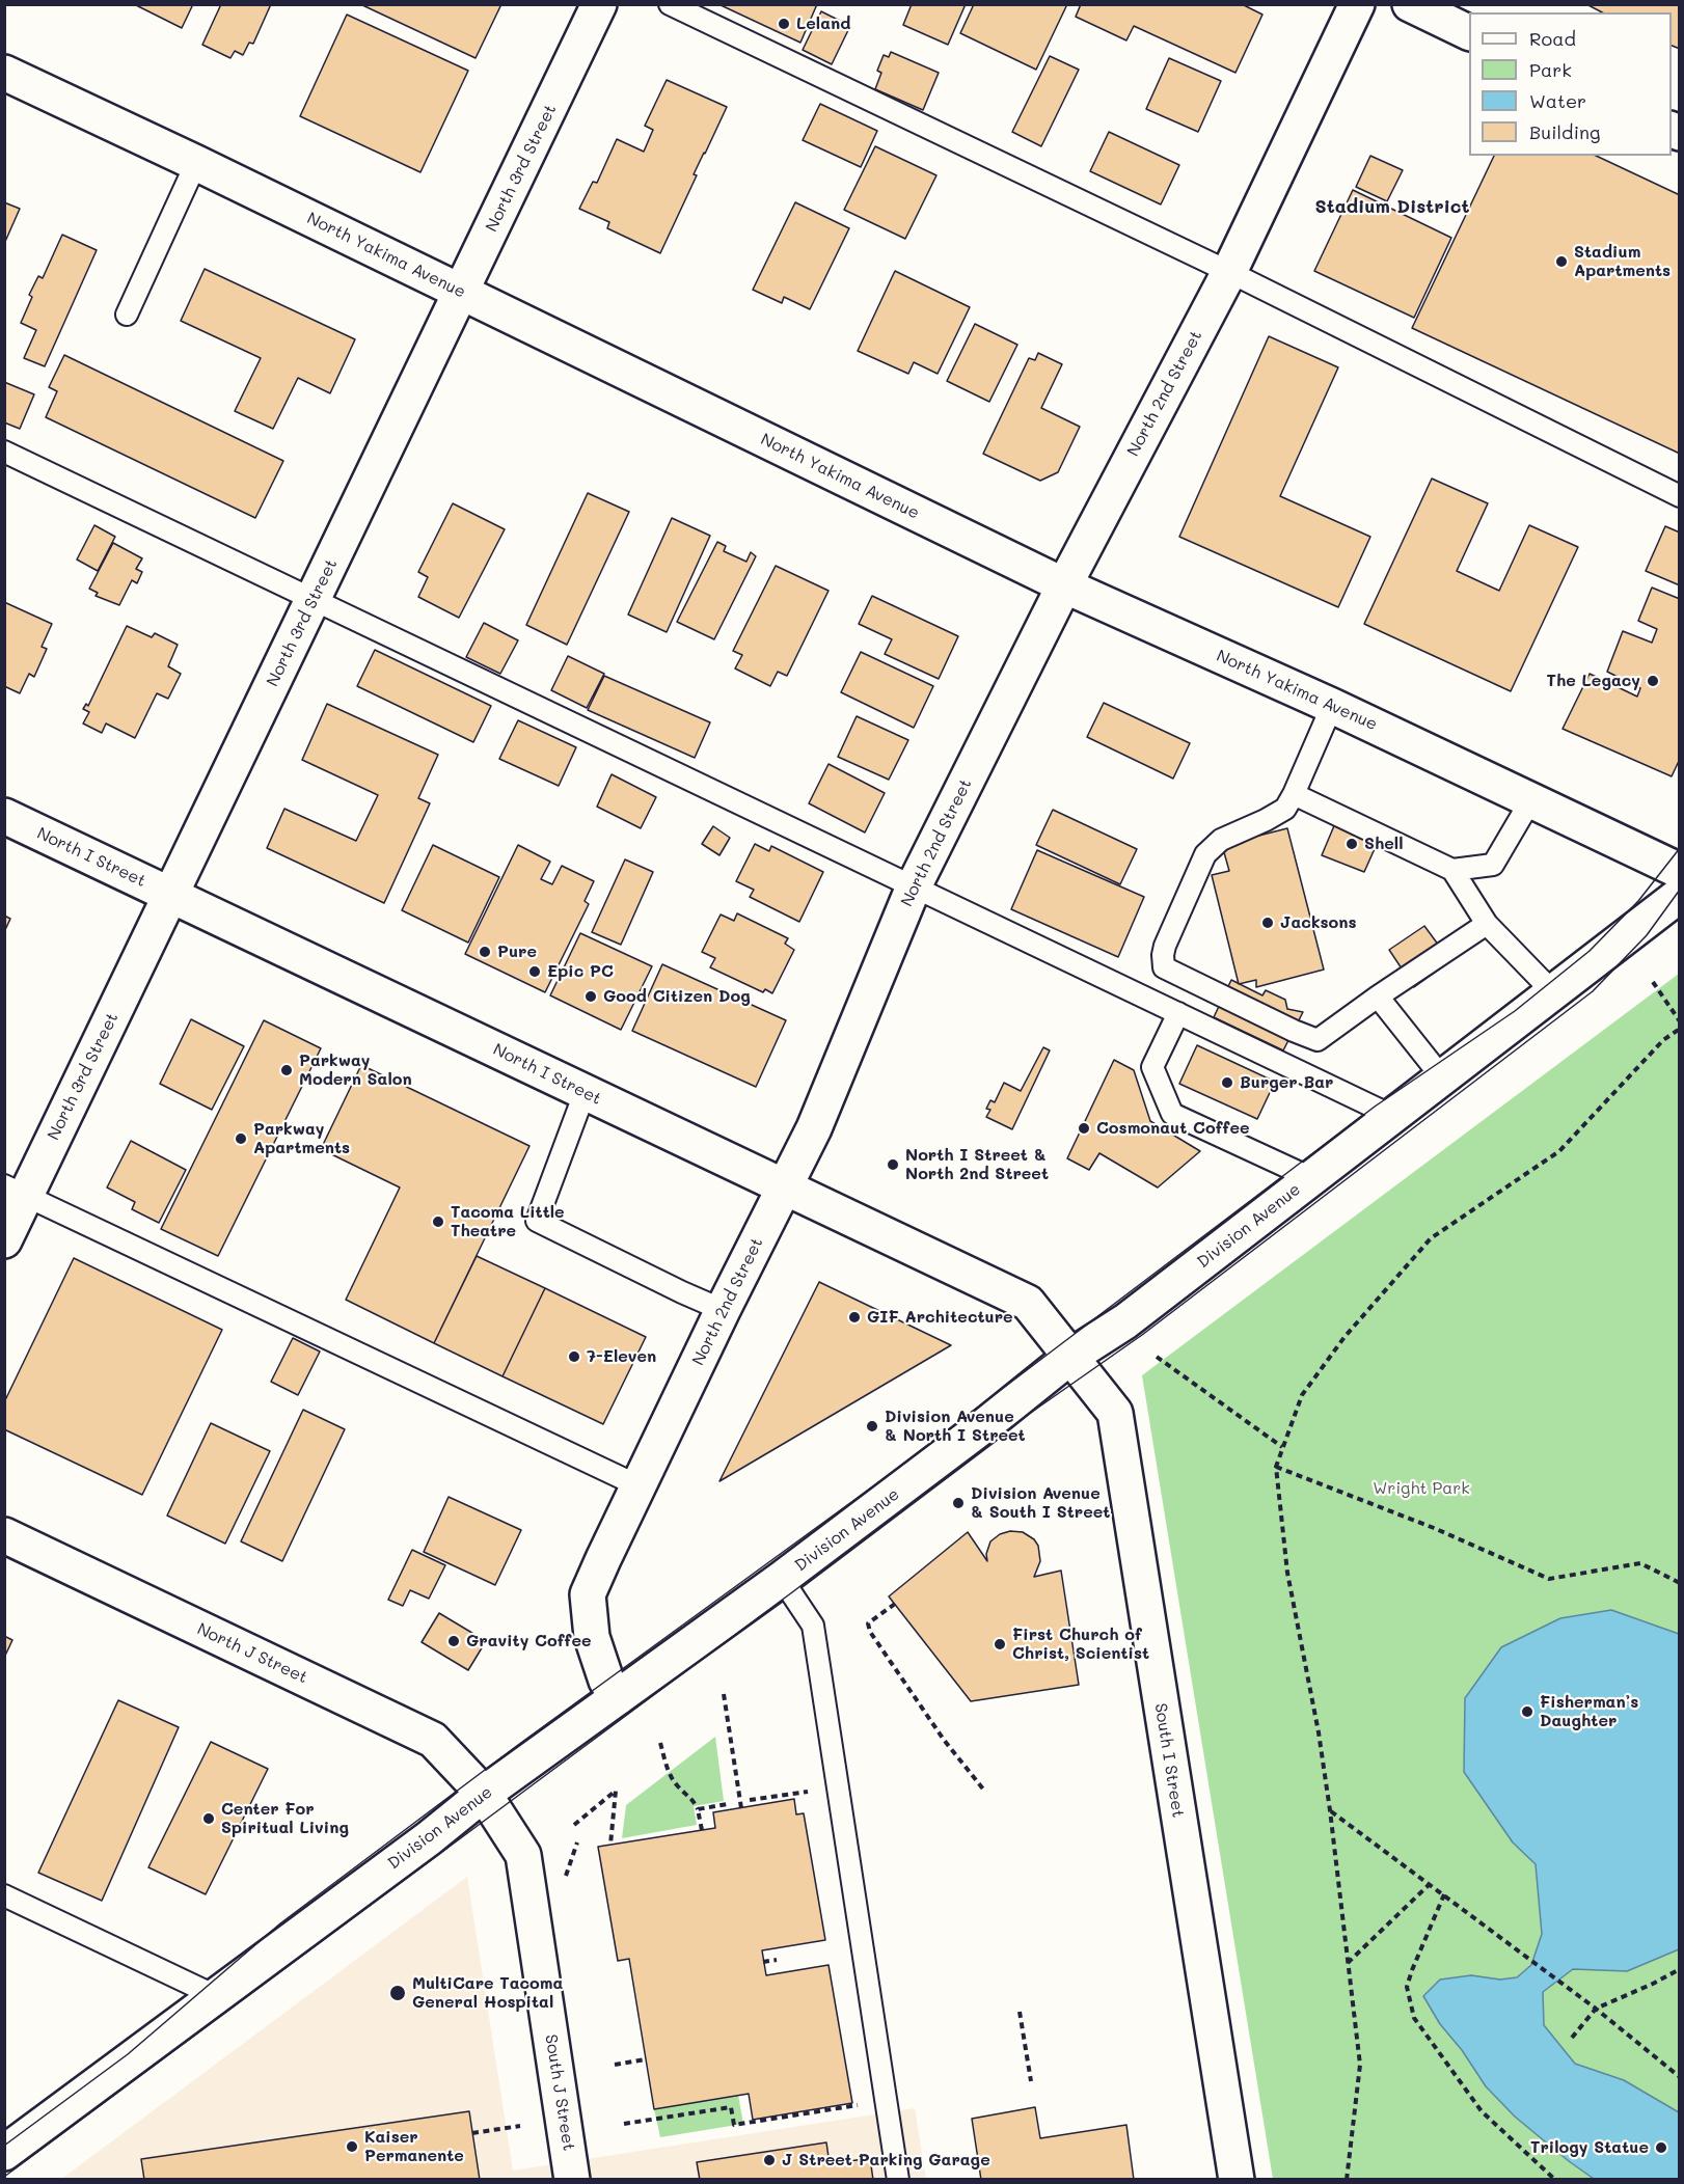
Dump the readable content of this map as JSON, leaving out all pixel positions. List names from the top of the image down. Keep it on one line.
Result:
{"streets":{"street":["North 3rd Street","North Yakima Avenue","North 2nd Street","North I Street","Division Avenue","North J Street","South I Street","South J Street"]},"crossings":[["North 3rd Street","North Yakima Avenue"],["North 3rd Street","North I Street"],["North Yakima Avenue","North 2nd Street"],["North 2nd Street","North I Street"],["North 2nd Street","Division Avenue"],["North I Street","Division Avenue"],["North I Street","South I Street"],["Division Avenue","North J Street"],["Division Avenue","South I Street"],["Division Avenue","South J Street"],["North J Street","South J Street"]],"districts":["Stadium District"],"parks":["Wright Park"],"places":["Leland","Stadium Apartments","The Legacy","Shell","Jacksons","Pure","Epic PC","Good Citizen Dog","Parkway Modern Salon","Burger Bar","Cosmonaut Coffee","Parkway Apartments","North I Street & North 2nd Street","Tacoma Little Theatre","GIF Architecture","7-Eleven","Division Avenue & North I Street","Division Avenue & South I Street","Gravity Coffee","First Church of Christ, Scientist","Fisherman’s Daughter","Center For Spiritual Living","MultiCare Tacoma General Hospital","Kaiser Permanente","Trilogy Statue","J Street Parking Garage"],"legend":["Road","Park","Water","Building"]}
